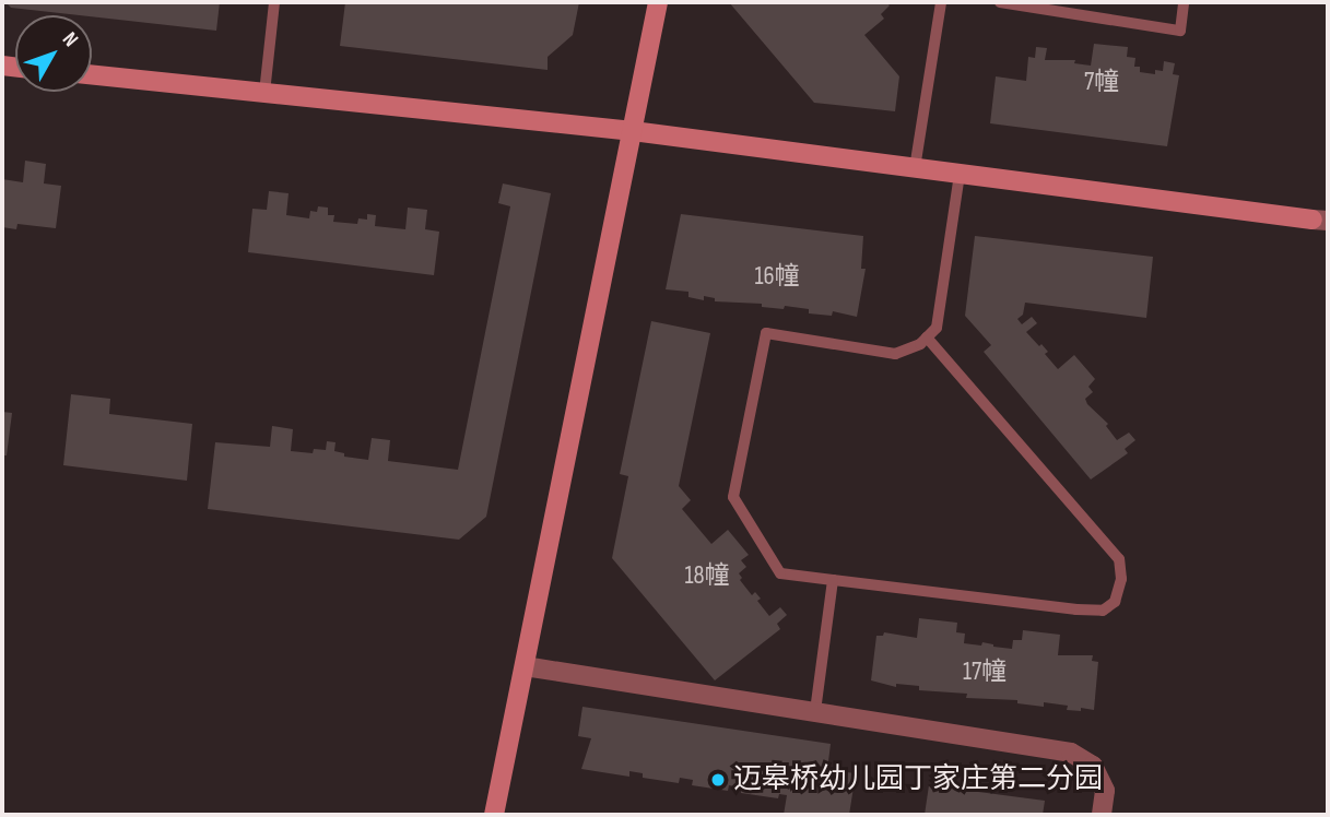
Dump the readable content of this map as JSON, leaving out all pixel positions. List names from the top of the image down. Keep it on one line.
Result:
{"places":["迈皋桥幼儿园丁家庄第二分园"],"house_numbers":["7幢","16幢","18幢","17幢"],"north":"top right"}
